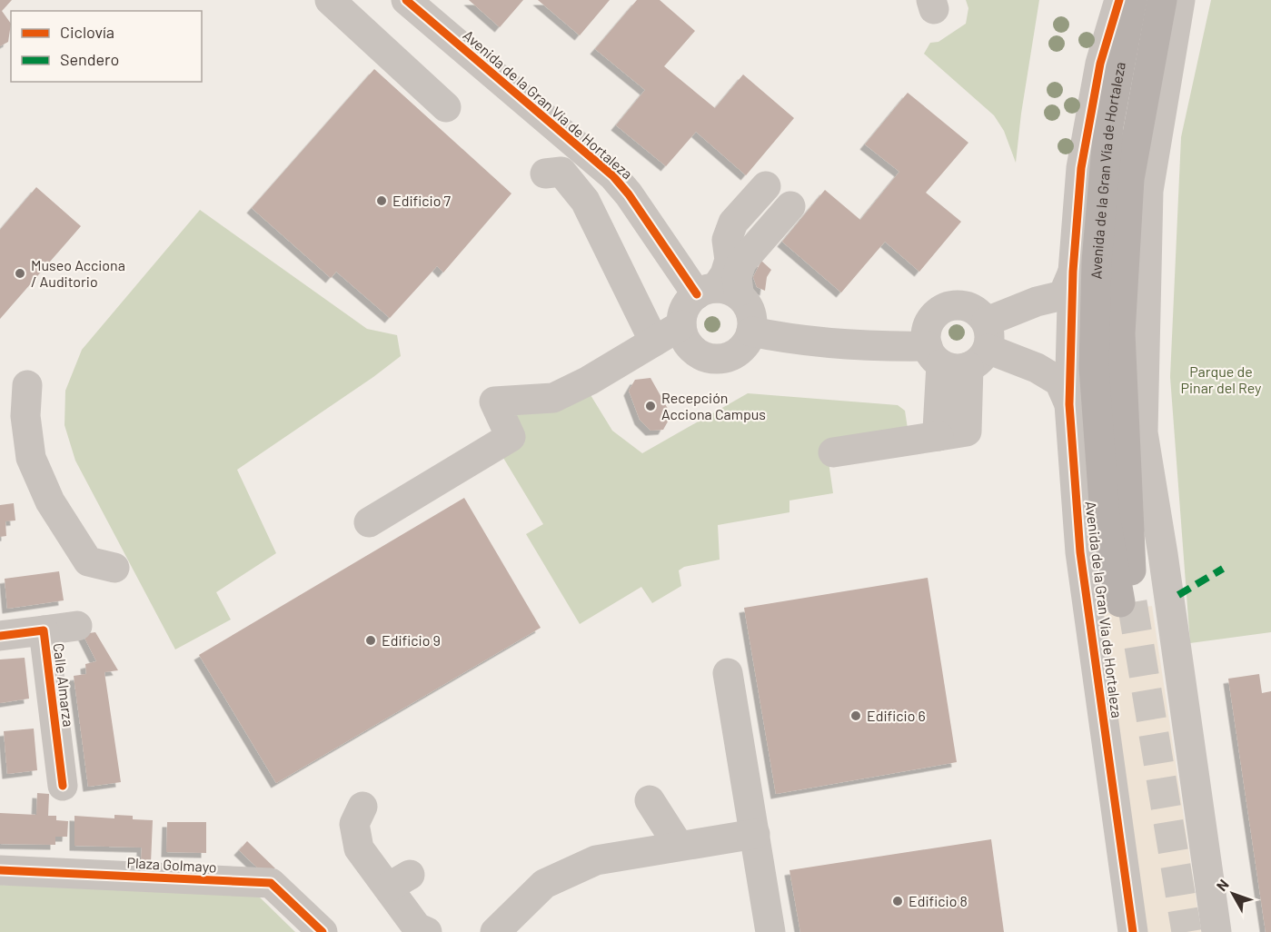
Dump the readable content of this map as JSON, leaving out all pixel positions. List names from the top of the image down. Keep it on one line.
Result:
{"streets":{"main road":["Avenida de la Gran Vía de Hortaleza"],"street":["Calle Almarza","Plaza Golmayo"]},"parks":["Parque de Pinar del Rey"],"places":["Edificio 7","Museo Acciona / Auditorio","Recepción Acciona Campus","Edificio 9","Edificio 6","Edificio 8"],"legend":["Ciclovía","Sendero"],"north":"top left"}
